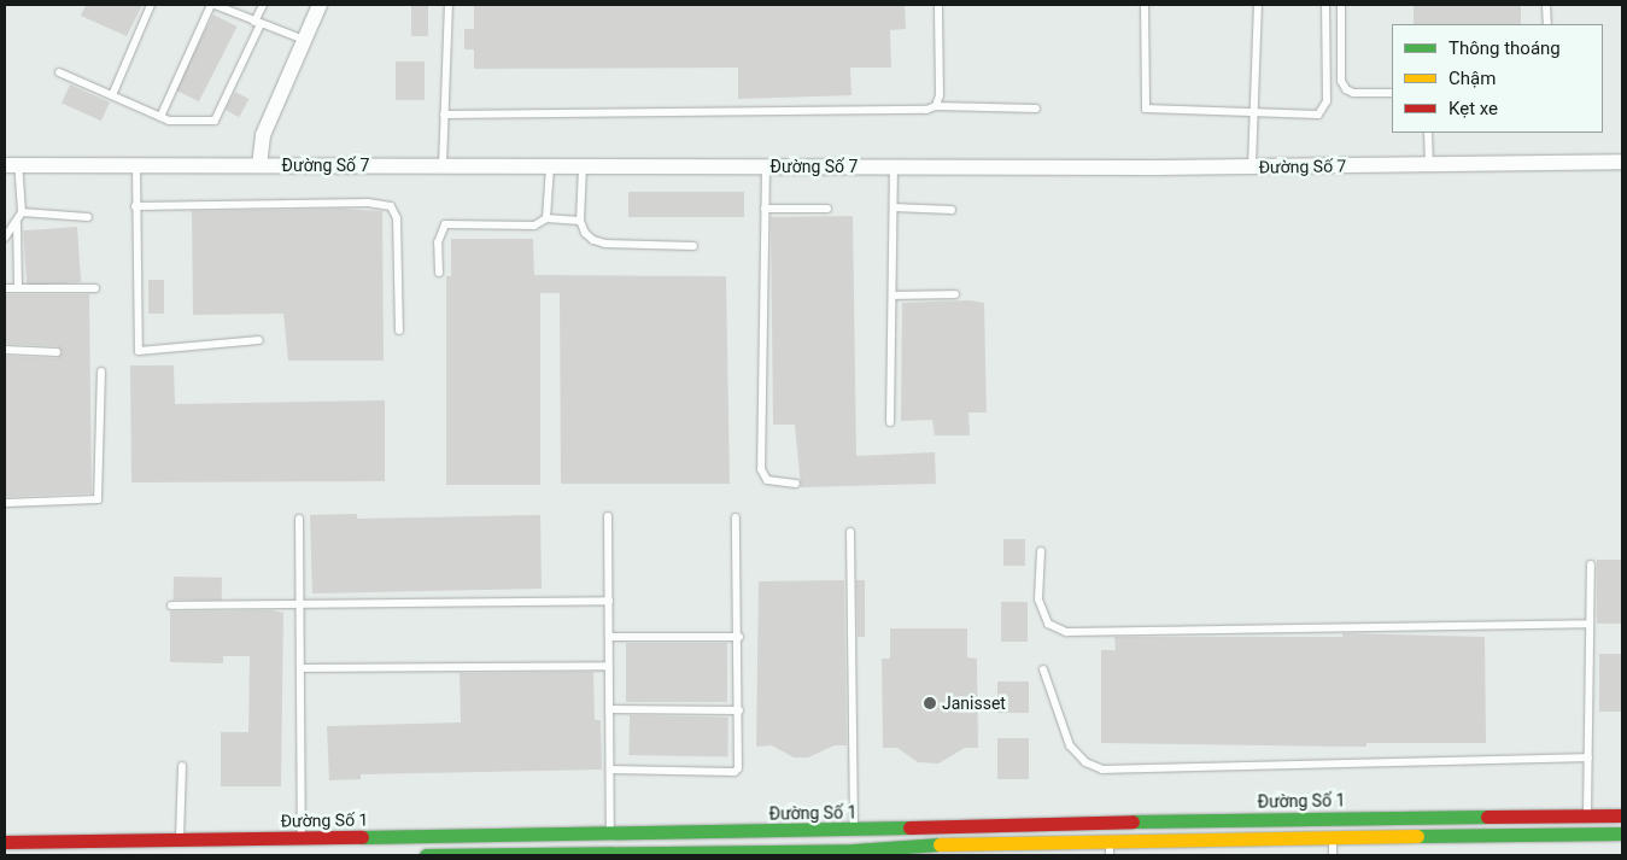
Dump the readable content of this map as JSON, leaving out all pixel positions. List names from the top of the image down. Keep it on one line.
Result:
{"streets":{"street":["Đường Số 7","Đường Số 1"]},"places":["Janisset"],"legend":["Thông thoáng","Chậm","Kẹt xe"]}
